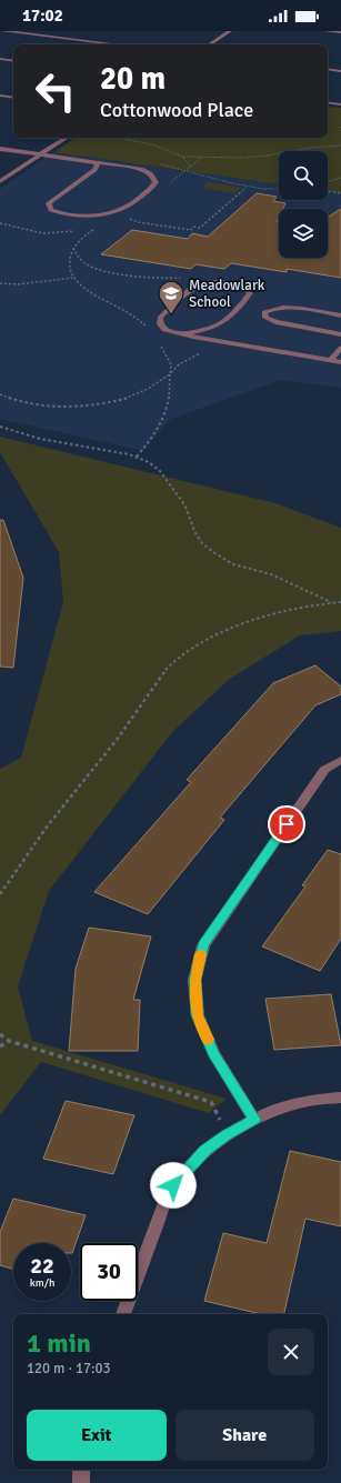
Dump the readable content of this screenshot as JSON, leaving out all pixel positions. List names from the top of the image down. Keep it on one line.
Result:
{"places":{"school or university":["Meadowlark School"]},"page":{"status":"17:02","turn":["20 m","Cottonwood Place"],"speed":"22 km/h","limit":"30","heading":["1 min","120 m · 17:03"],"buttons":["Exit","Share"]}}
